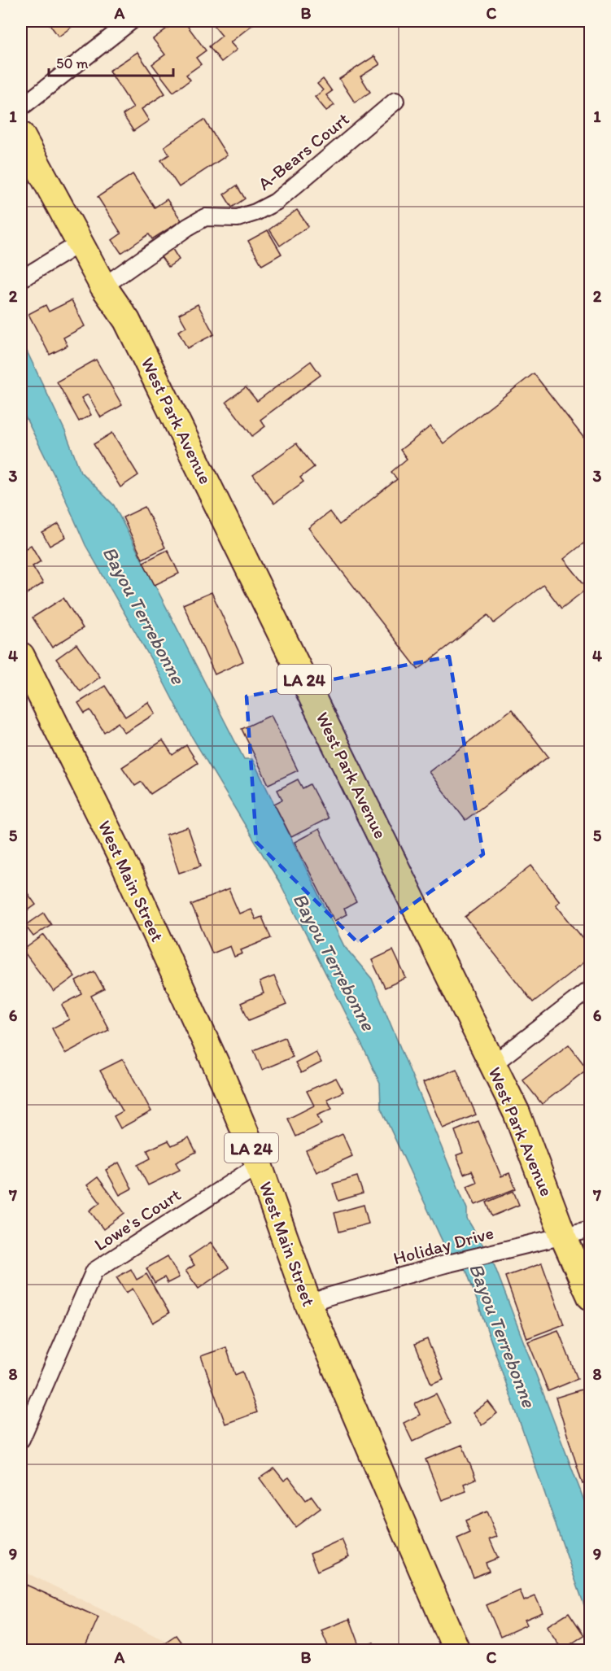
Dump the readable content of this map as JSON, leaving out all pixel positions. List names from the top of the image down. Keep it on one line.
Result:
{"streets":{"main road":["West Park Avenue","LA 24","West Main Street"],"street":["A-Bears Court","Lowe's Court","Holiday Drive"]},"crossings":[["A-Bears Court","West Park Avenue"],["West Park Avenue","Holiday Drive"],["West Main Street","Lowe's Court"],["West Main Street","Holiday Drive"]],"water":["Bayou Terrebonne"],"scale_bar":"50 m","grid":{"columns":["A","B","C"],"rows":["1","2","3","4","5","6","7","8","9"]}}
